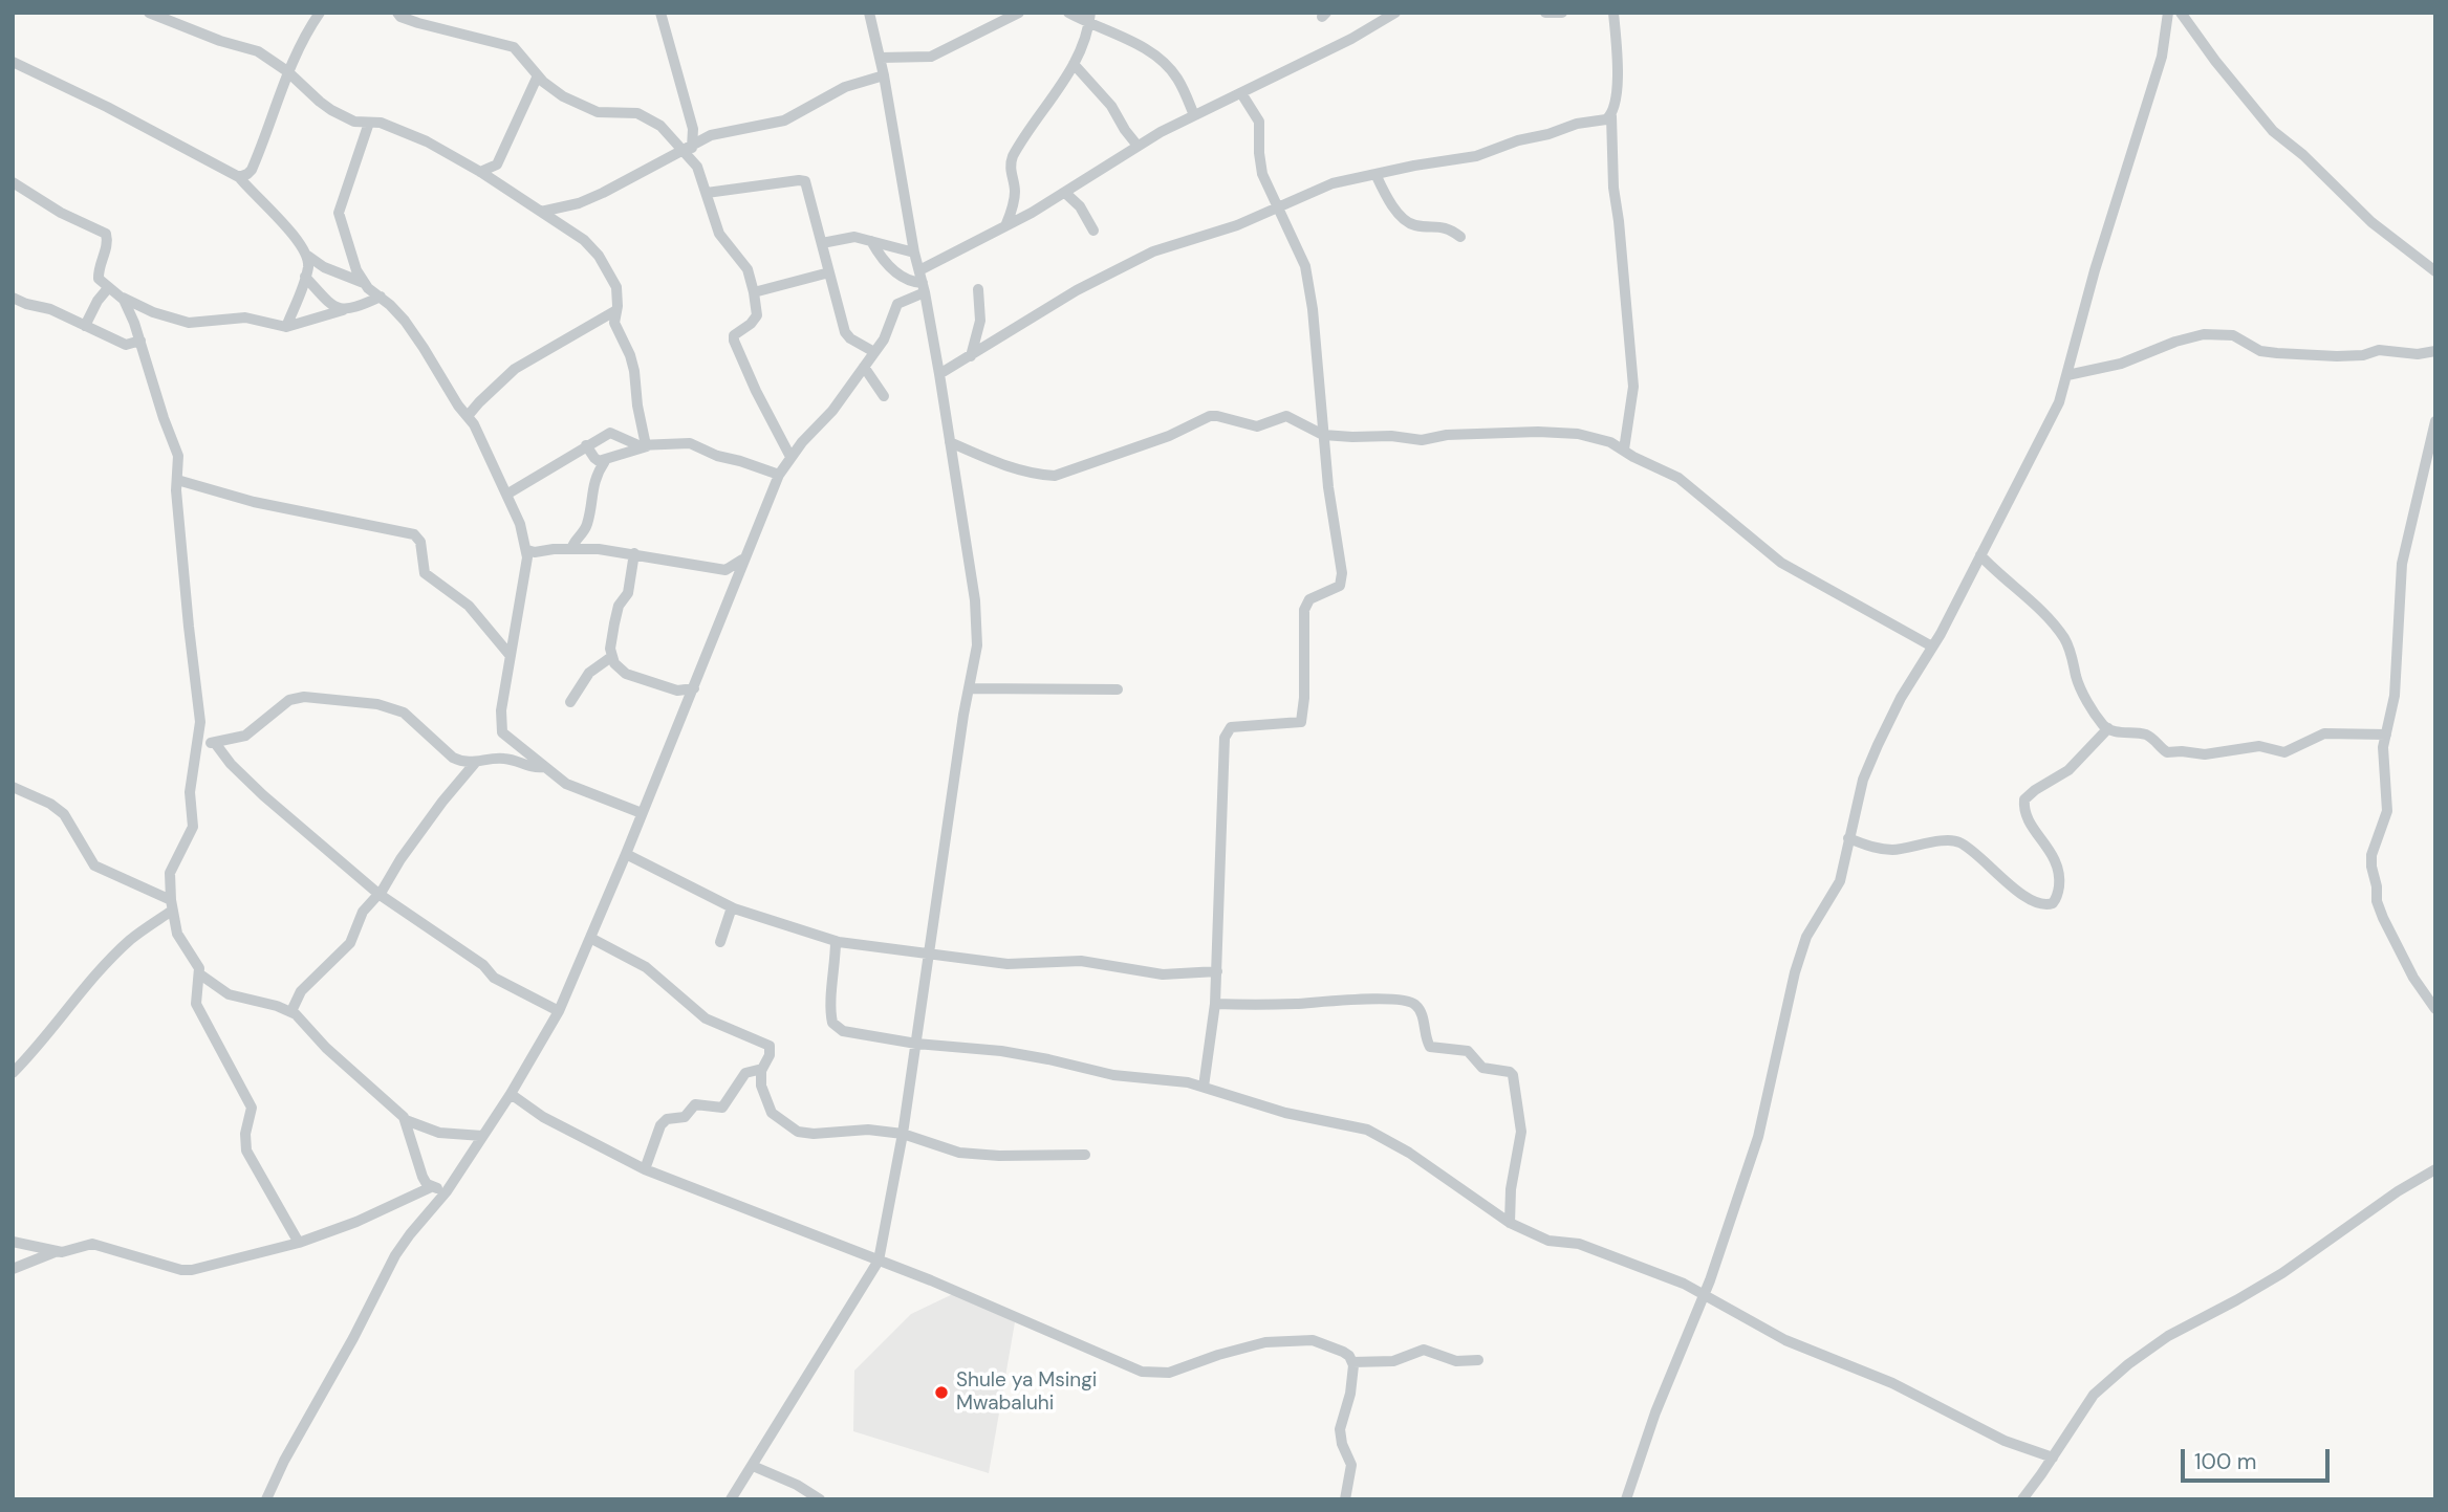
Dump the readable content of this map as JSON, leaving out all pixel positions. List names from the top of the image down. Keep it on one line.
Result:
{"places":["Shule ya Msingi Mwabaluhi"],"scale_bar":"100 m"}
